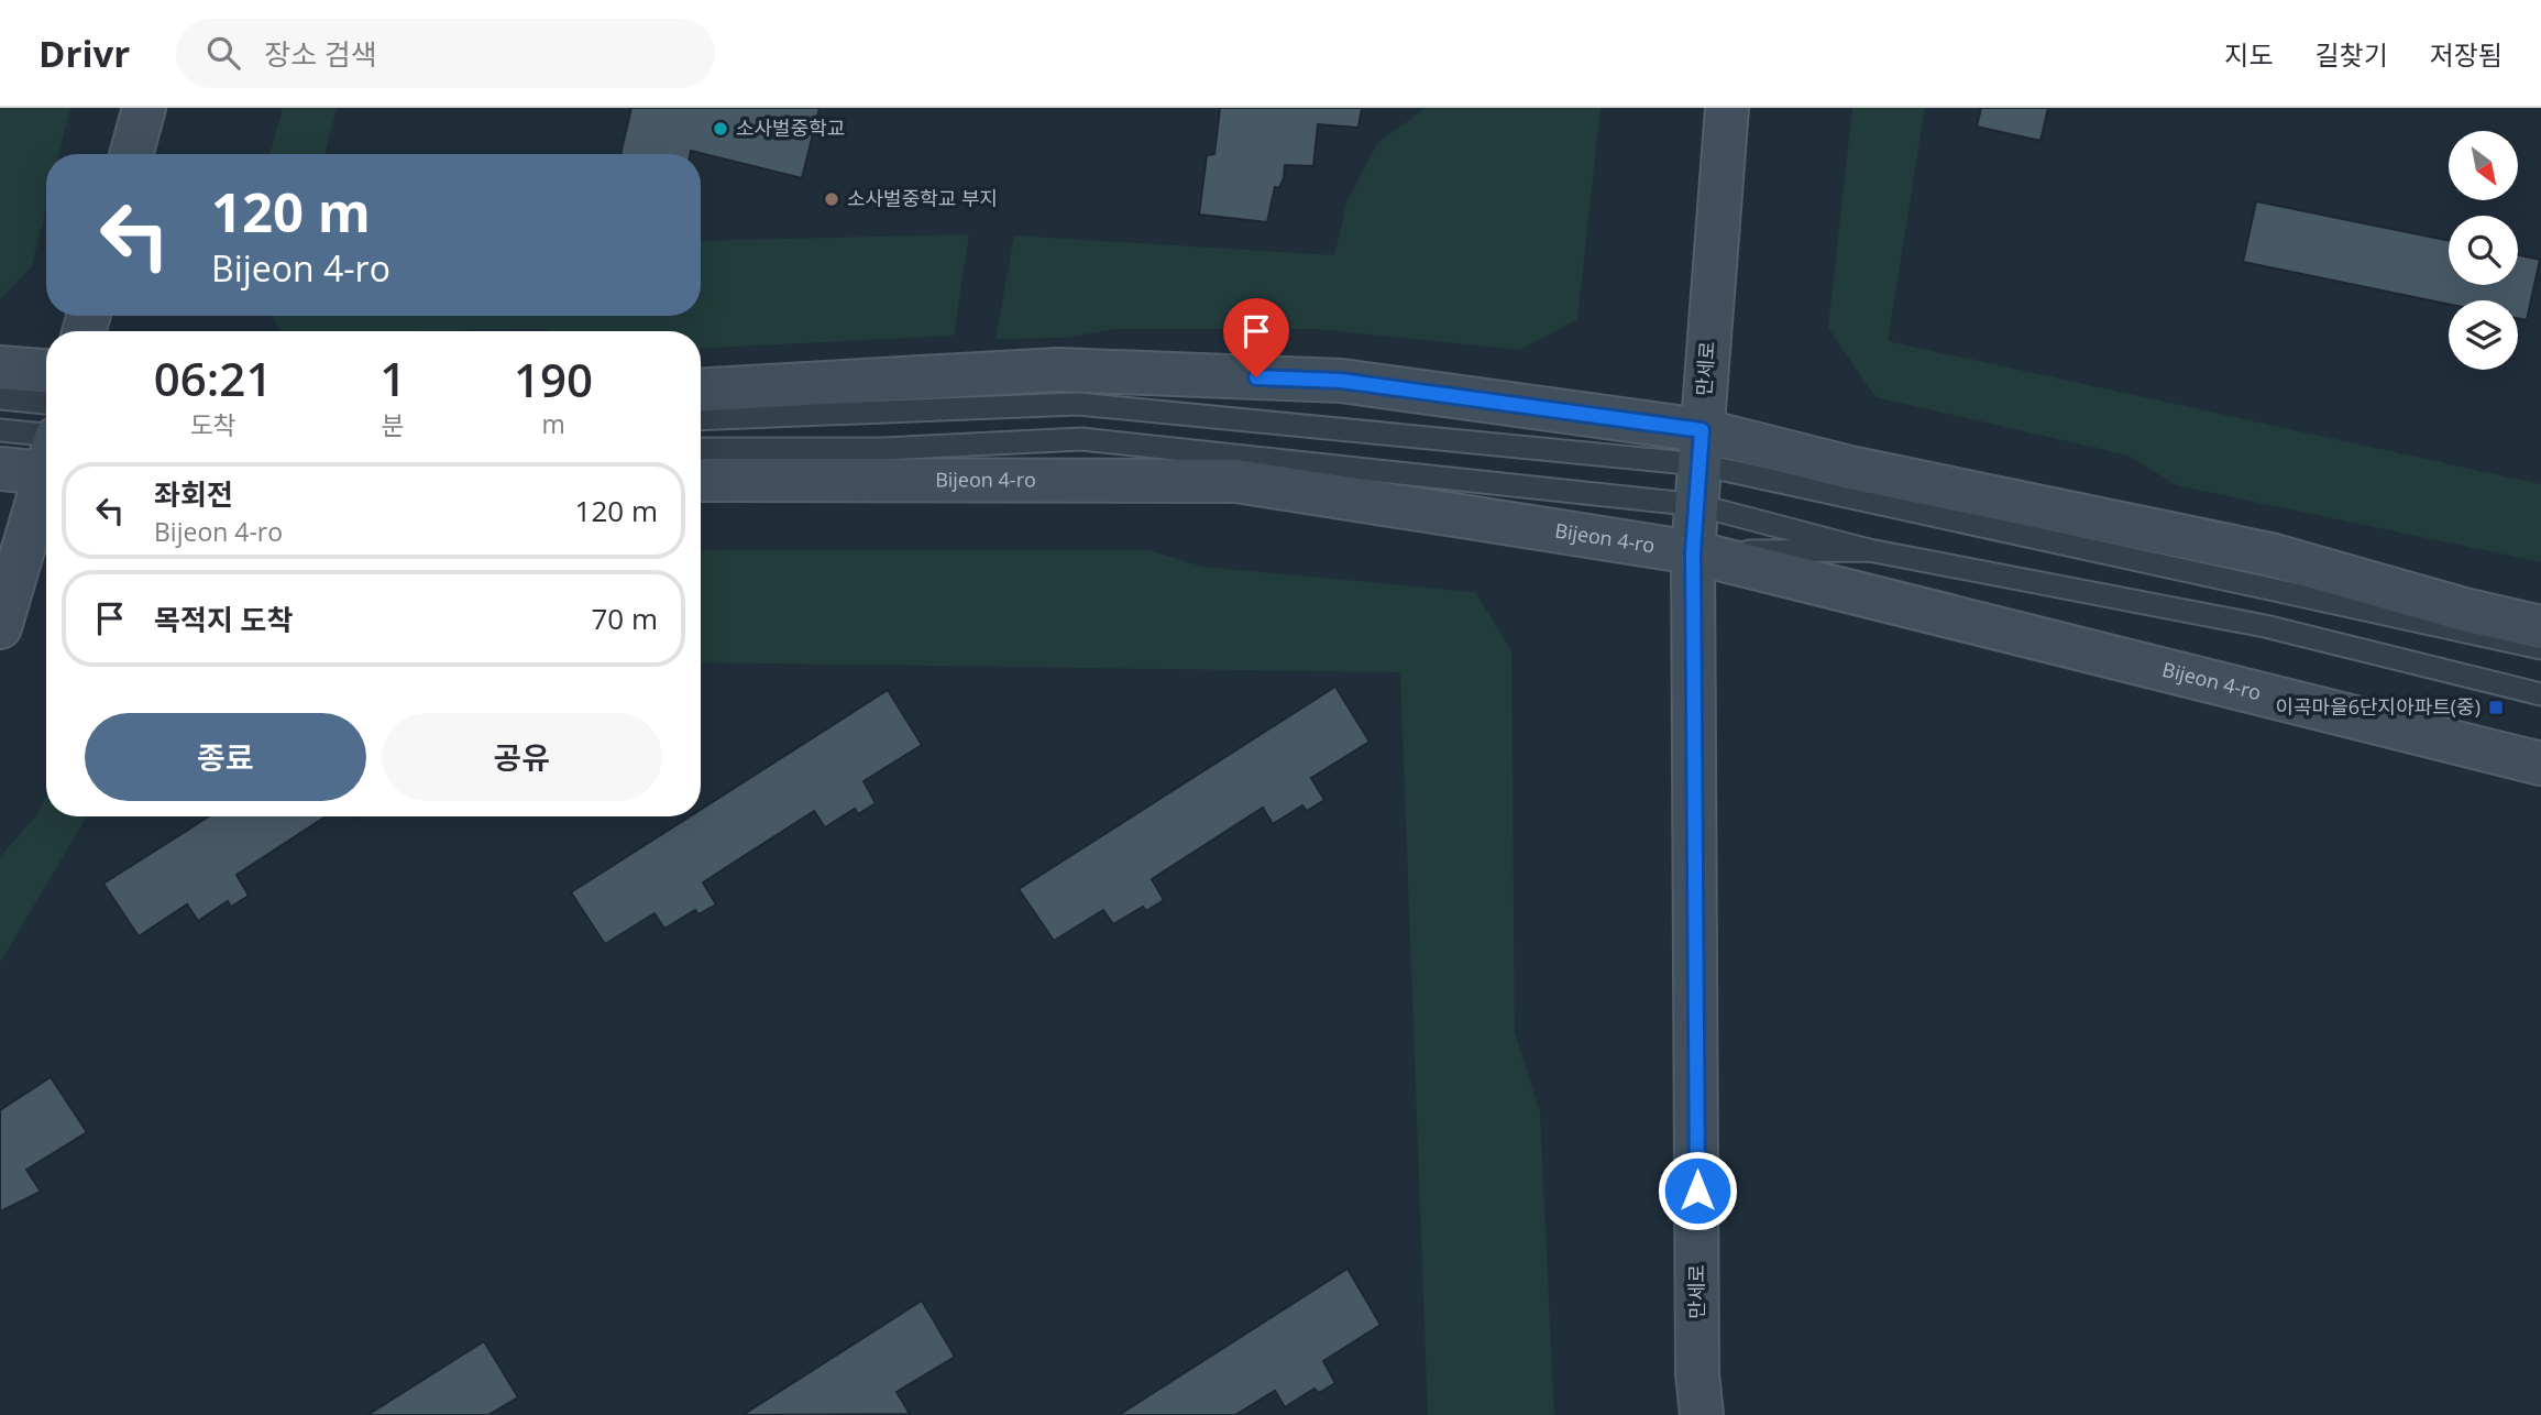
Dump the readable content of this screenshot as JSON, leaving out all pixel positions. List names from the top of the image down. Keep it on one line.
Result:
{"streets":{"main road":["만세로","Bijeon 4-ro"]},"crossings":[["만세로","Bijeon 4-ro"]],"places":{"other":["소사벌중학교","소사벌중학교 부지"],"transit":["이곡마을6단지아파트(중)"]},"north":"bottom right","page":{"header":"Drivr","search":"장소 검색","nav":["지도","길찾기","저장됨"],"turn":["120 m","Bijeon 4-ro"],"eta":["06:21","도착","1","분","190","m"],"list":[{"name":"좌회전","note":"Bijeon 4-ro","value":"120 m"},{"name":"목적지 도착","value":"70 m"}],"buttons":["종료","공유"]}}
